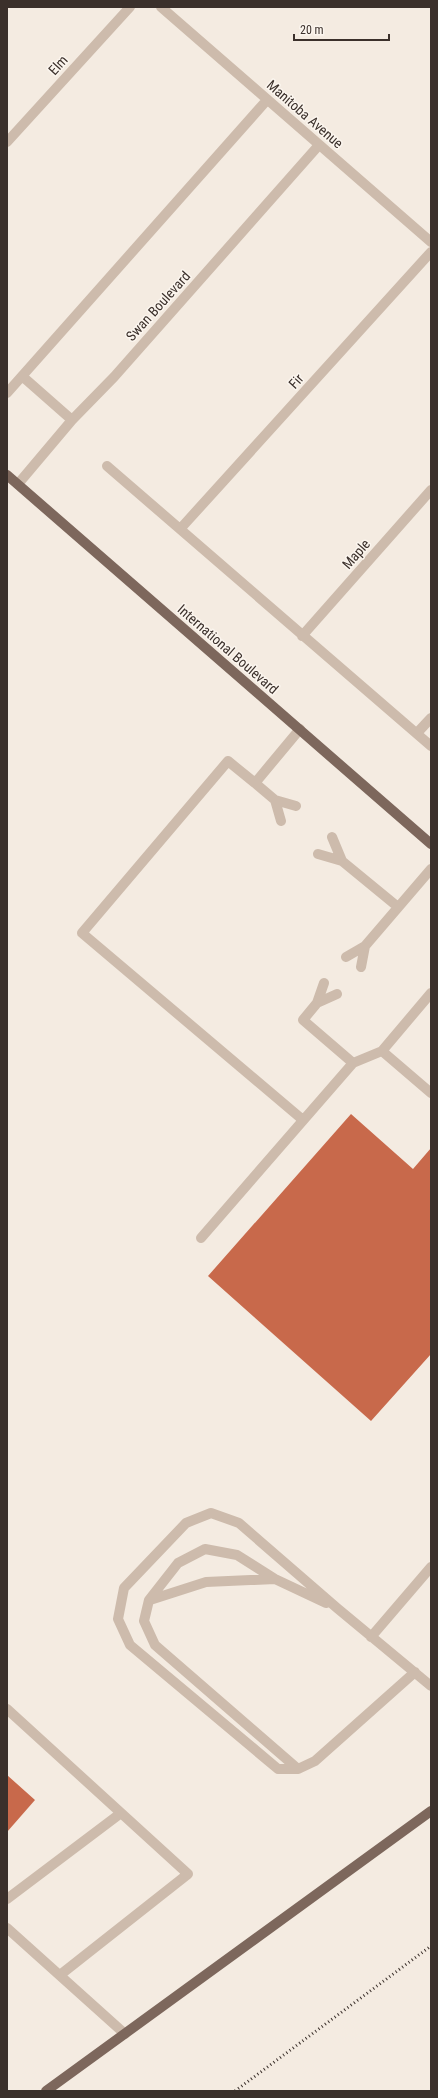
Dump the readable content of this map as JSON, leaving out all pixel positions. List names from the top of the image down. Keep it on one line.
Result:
{"streets":{"main road":["International Boulevard"],"street":["Elm","Manitoba Avenue","Swan Boulevard","Fir","Maple"]},"crossings":[["Manitoba Avenue","Swan Boulevard"],["Swan Boulevard","International Boulevard"]],"scale_bar":"20 m"}
